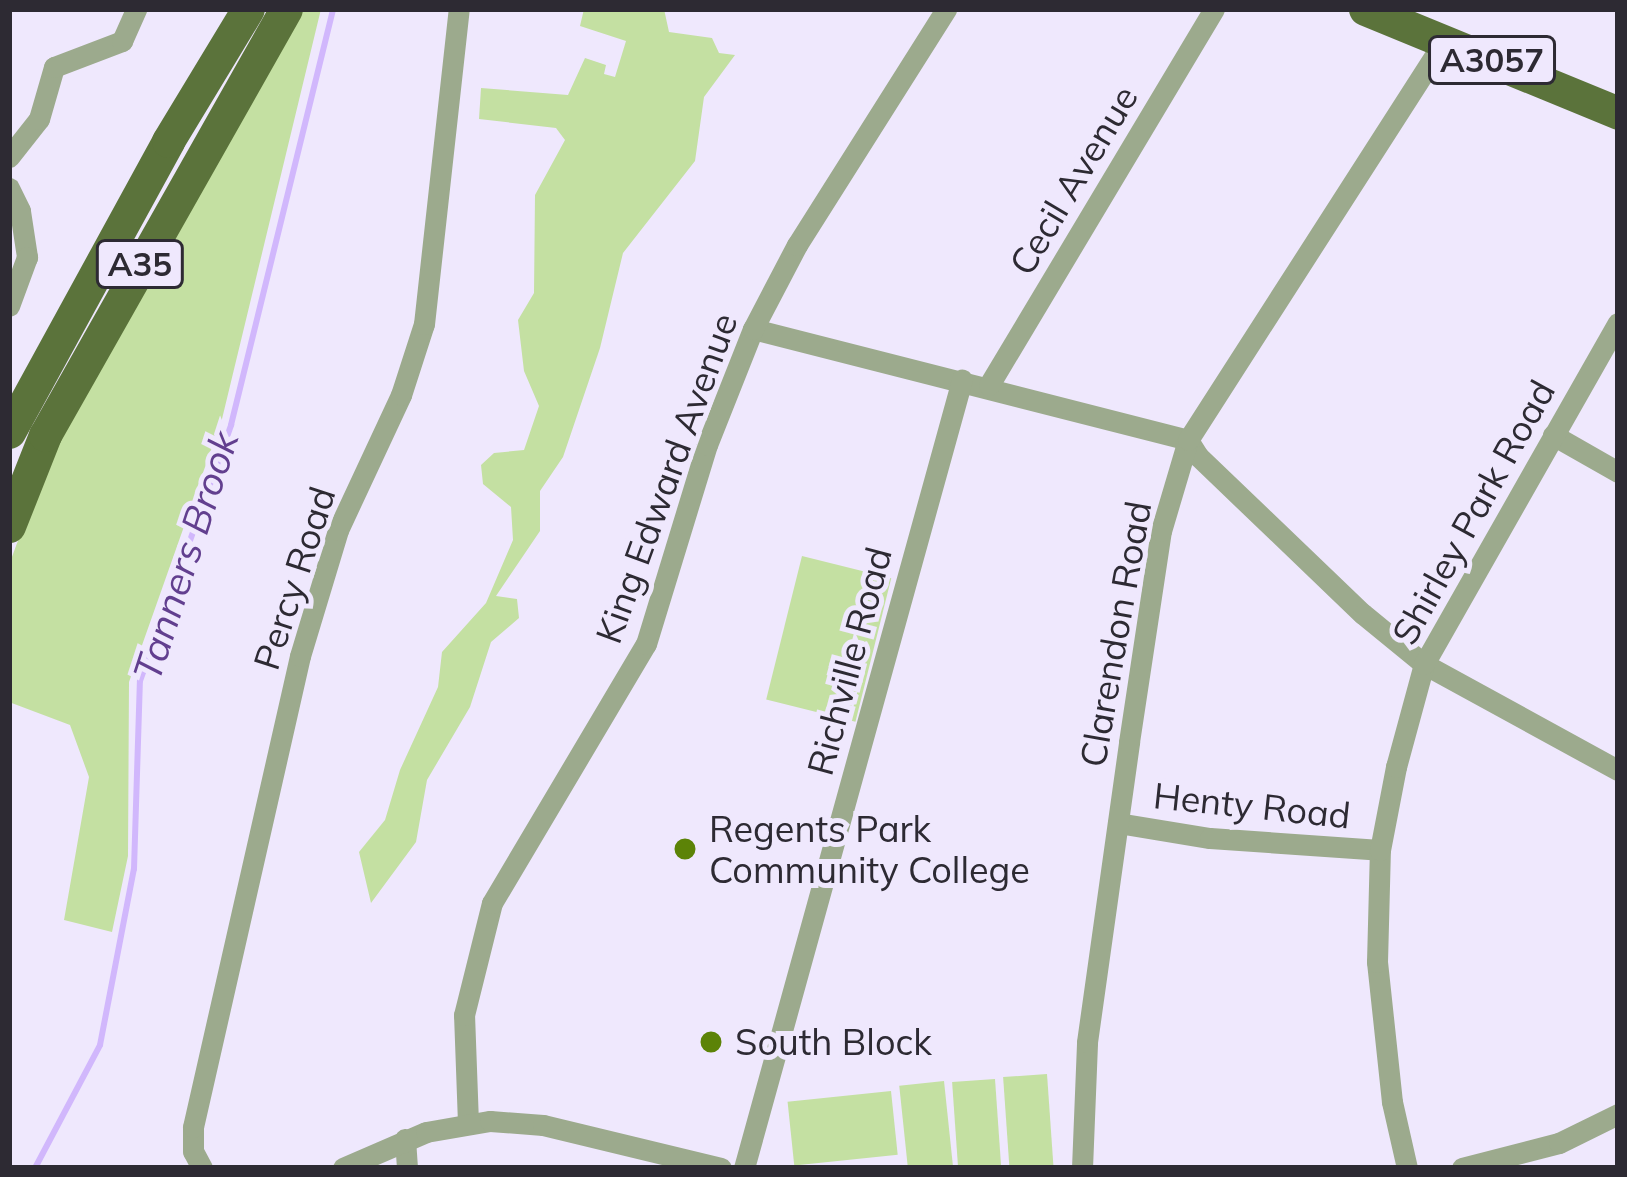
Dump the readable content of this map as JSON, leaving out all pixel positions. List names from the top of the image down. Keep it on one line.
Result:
{"streets":{"main road":["A3057","A35"],"street":["Cecil Avenue","King Edward Avenue","Shirley Park Road","Percy Road","Clarendon Road","Richville Road","Henty Road"]},"crossings":[["A3057","Clarendon Road"],["Shirley Park Road","Henty Road"],["Clarendon Road","Henty Road"]],"water":["Tanners Brook"],"places":["Regents Park Community College","South Block"]}
